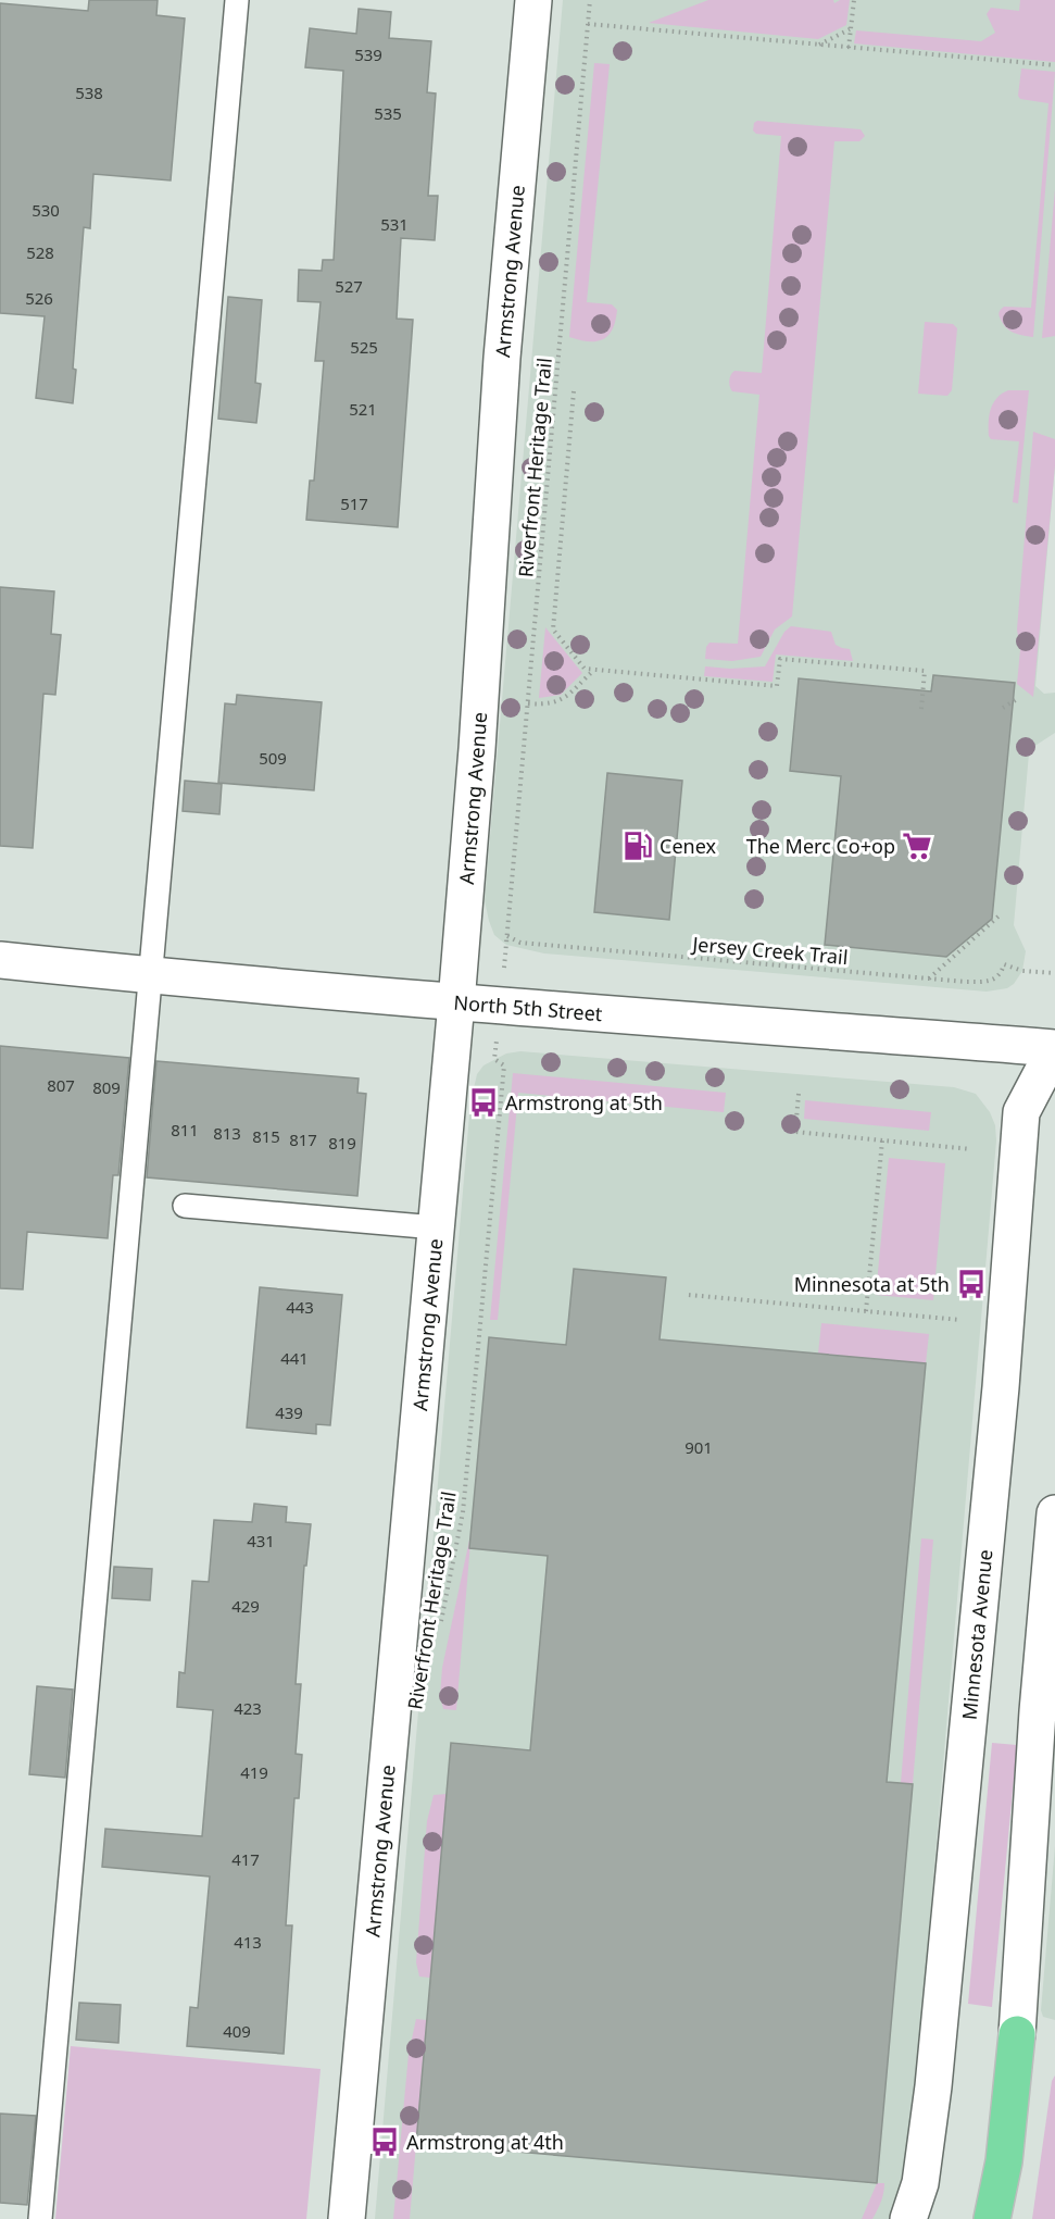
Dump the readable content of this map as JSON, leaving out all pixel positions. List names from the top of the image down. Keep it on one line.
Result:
{"streets":{"main road":["Armstrong Avenue","North 5th Street","Minnesota Avenue"],"path":["Riverfront Heritage Trail","Jersey Creek Trail"]},"crossings":[["Armstrong Avenue","North 5th Street"],["Riverfront Heritage Trail","Jersey Creek Trail"]],"places":{"fuel station":["Cenex"],"supermarket":["The Merc Co+op"],"bus stop":["Armstrong at 5th","Minnesota at 5th","Armstrong at 4th"]},"house_numbers":["539","538","535","530","531","528","527","526","525","521","517","509","807","809","811","813","815","817","819","443","441","439","901","431","429","423","419","417","413","409"]}
